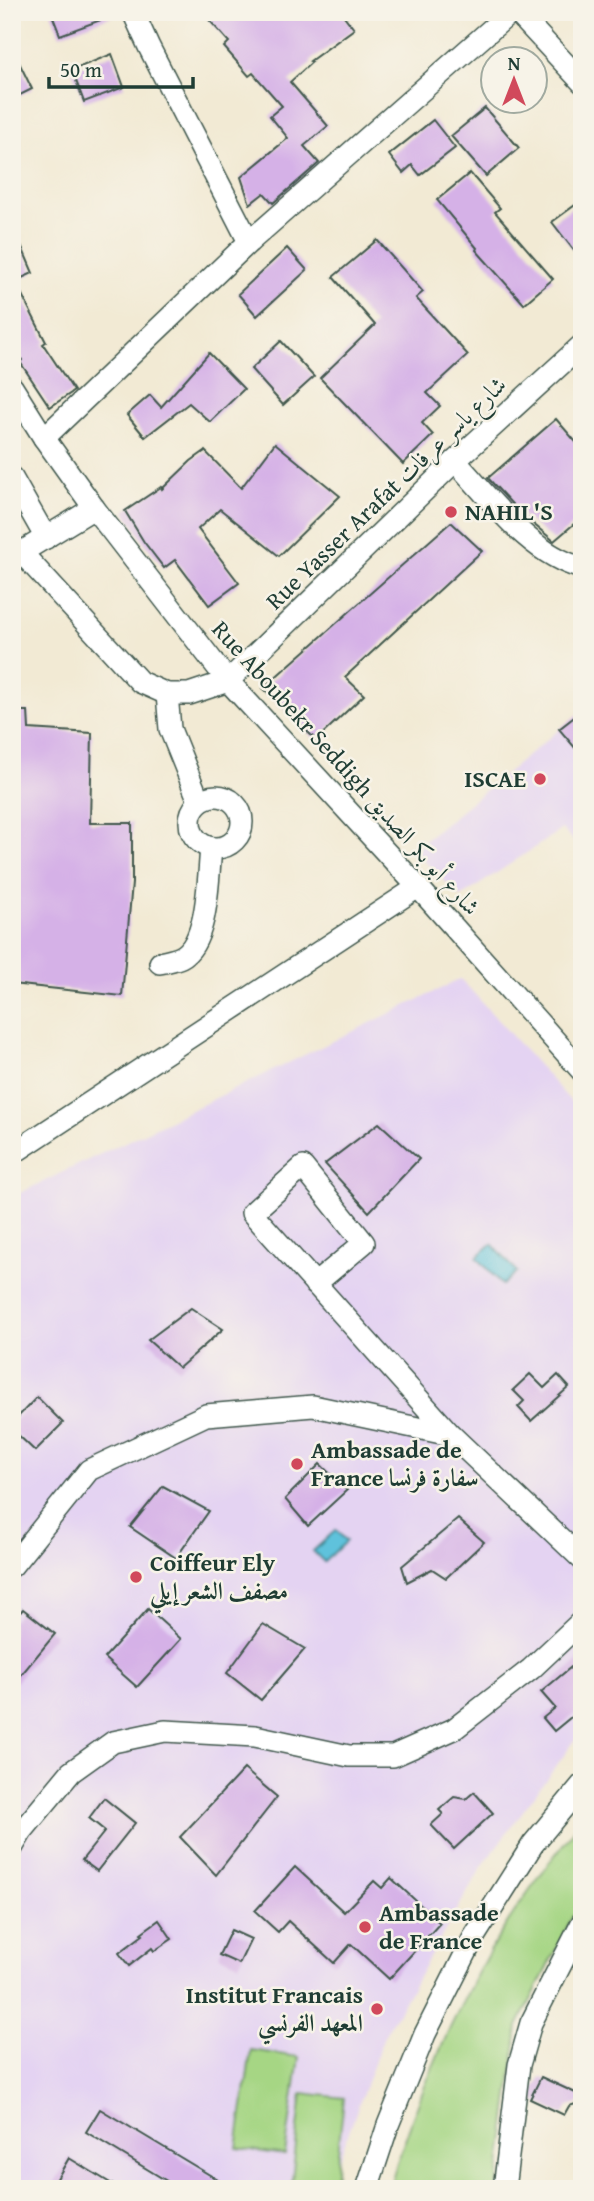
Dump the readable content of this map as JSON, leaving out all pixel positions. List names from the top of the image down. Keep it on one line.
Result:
{"streets":{"street":["Rue Yasser Arafat شارع ياسر عرفات","Rue Aboubekr Seddigh شارع أبو بكر الصديق"]},"crossings":[["Rue Yasser Arafat شارع ياسر عرفات","Rue Aboubekr Seddigh شارع أبو بكر الصديق"]],"places":["NAHIL'S","ISCAE","Ambassade de France سفارة فرنسا","Coiffeur Ely مصفف الشعر إيلي","Ambassade de France","Institut Francais المعهد الفرنسي"],"scale_bar":"50 m","north":"top"}
